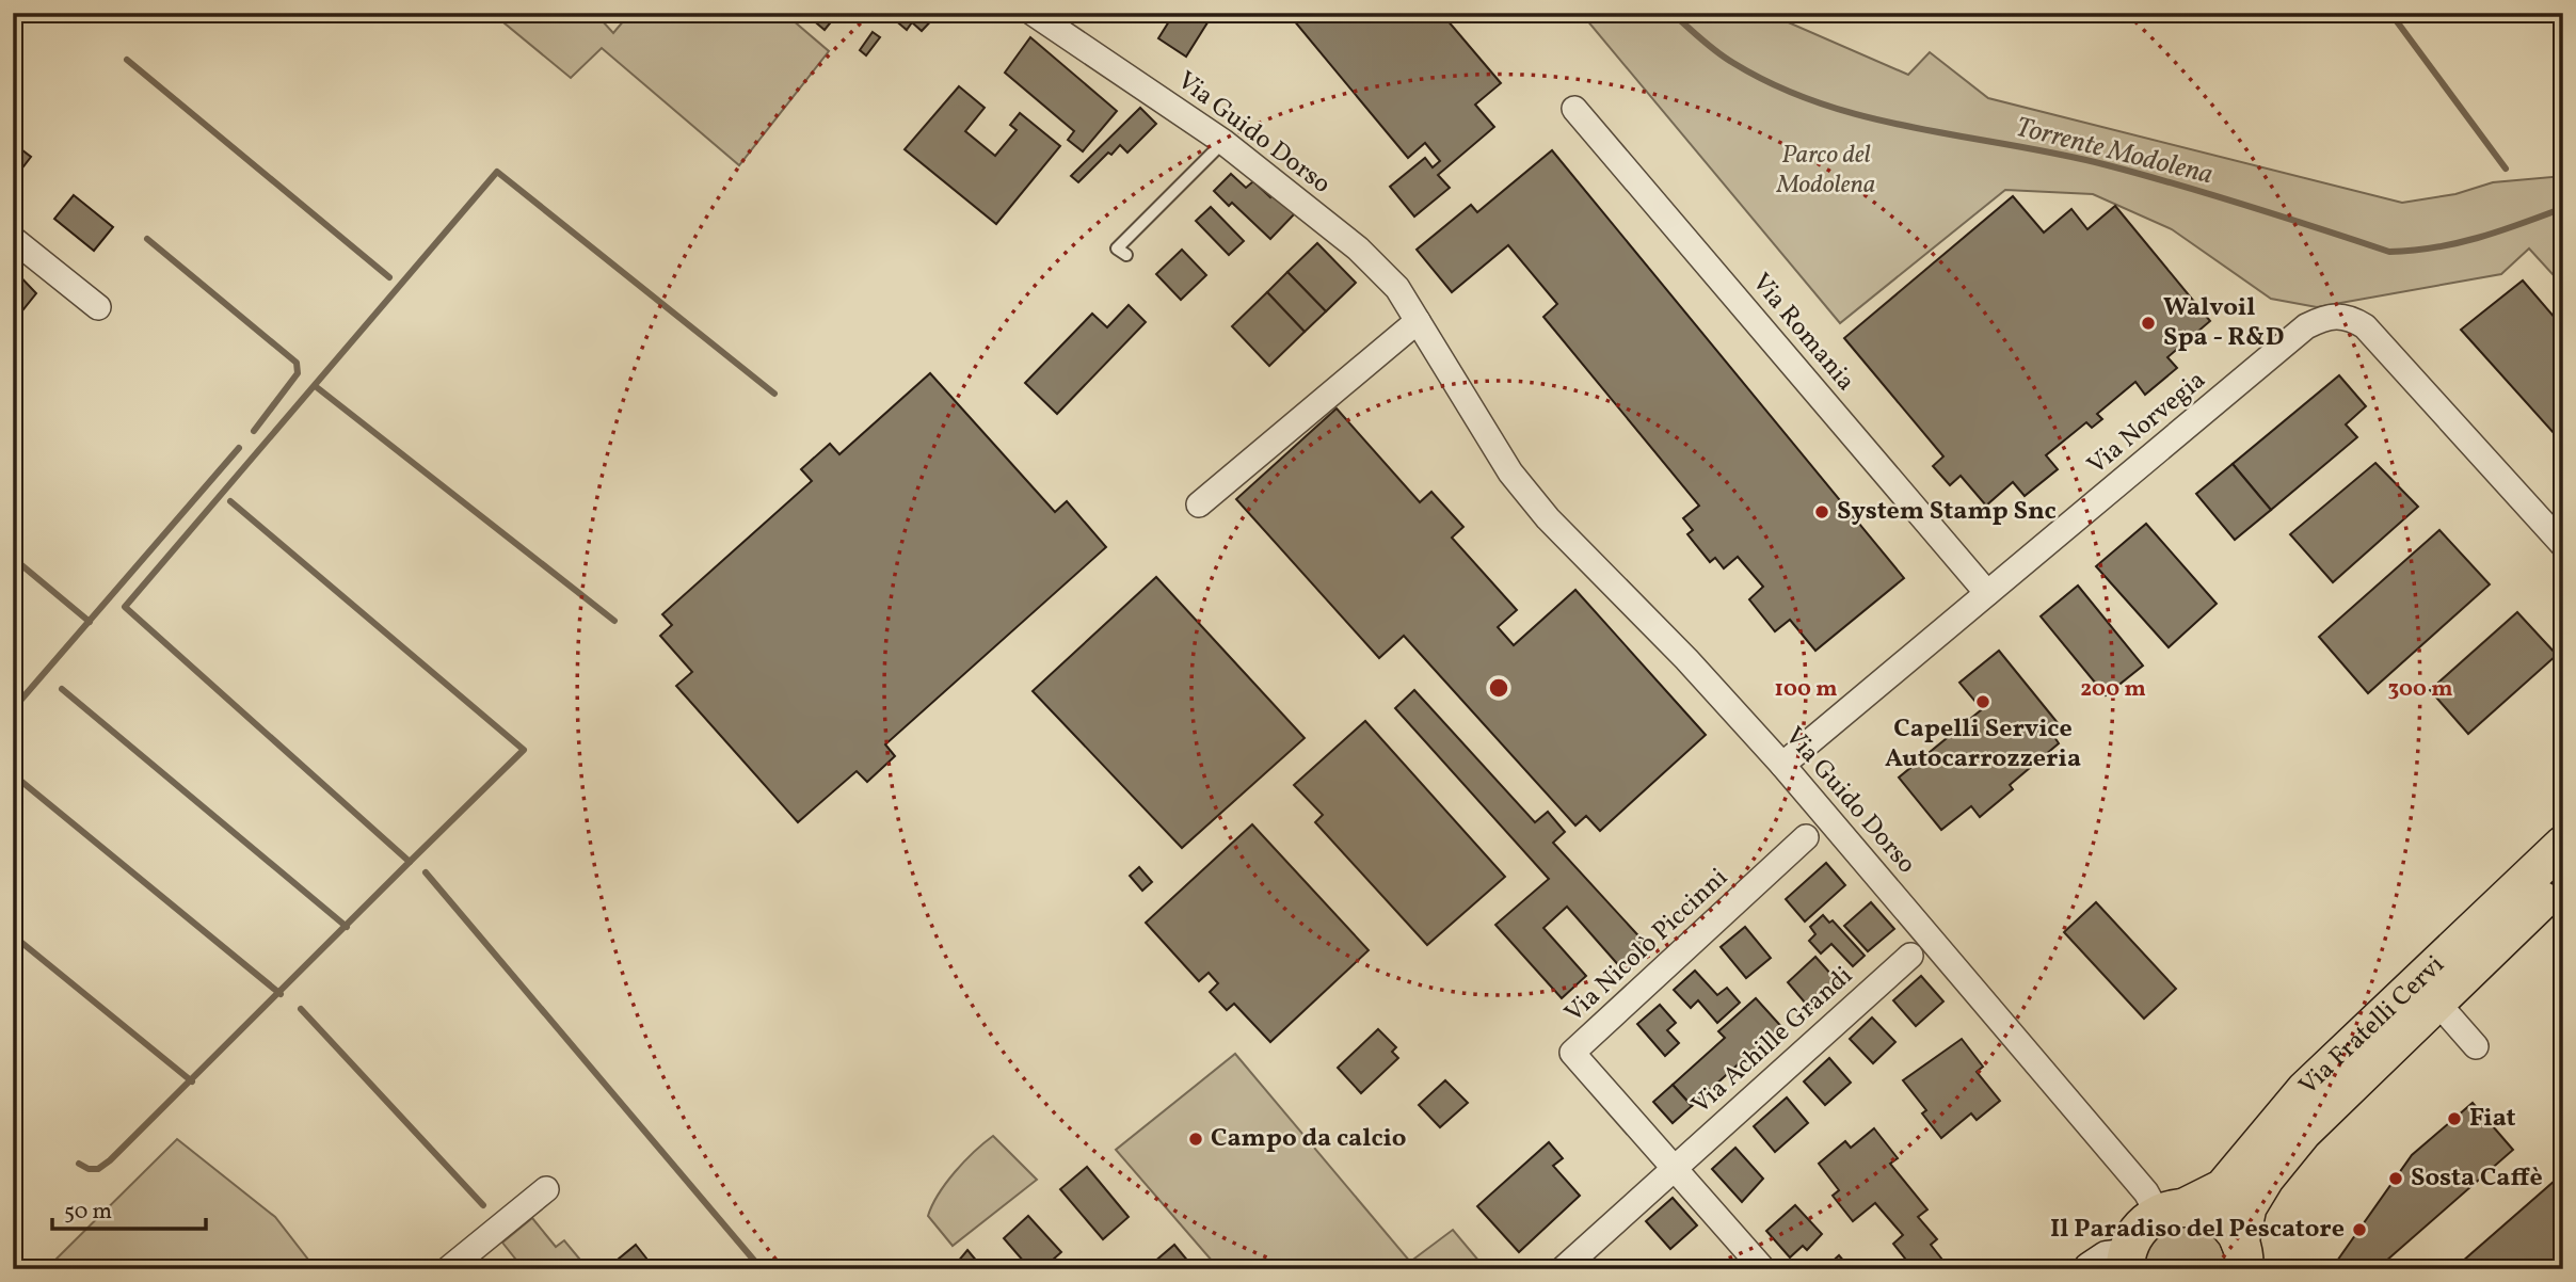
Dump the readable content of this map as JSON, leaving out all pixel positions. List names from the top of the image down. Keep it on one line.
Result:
{"streets":{"main road":["Via Fratelli Cervi"],"street":["Via Guido Dorso","Via Romania","Via Norvegia","Via Nicolò Piccinni","Via Achille Grandi"]},"crossings":[["Via Guido Dorso","Via Norvegia"],["Via Guido Dorso","Via Fratelli Cervi"],["Via Romania","Via Norvegia"],["Via Nicolò Piccinni","Via Achille Grandi"]],"water":["Torrente Modolena"],"parks":["Parco del Modolena"],"places":["Walvoil Spa - R&D","System Stamp Snc","Capelli Service Autocarrozzeria","Fiat","Campo da calcio","Sosta Caffè","Il Paradiso del Pescatore"],"scale_bar":"50 m","rings":["100 m","200 m","300 m"]}
